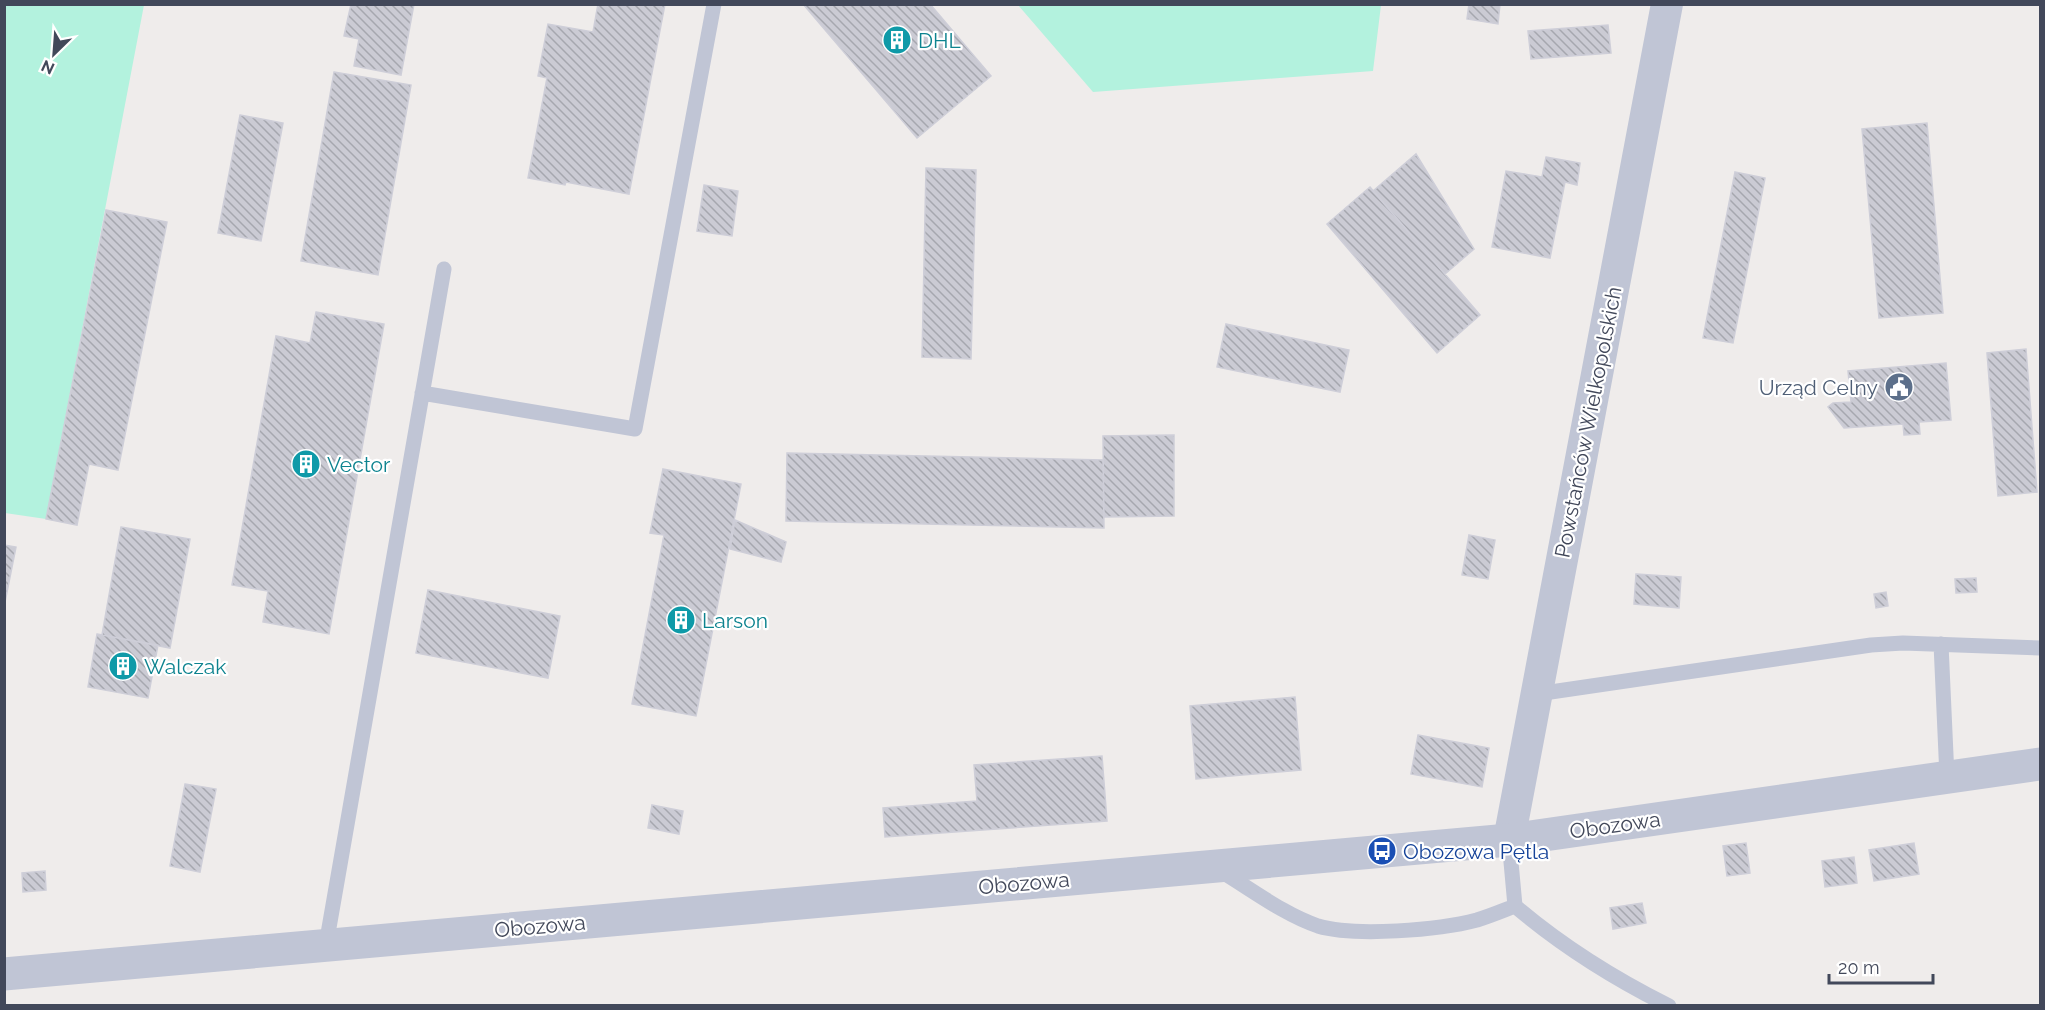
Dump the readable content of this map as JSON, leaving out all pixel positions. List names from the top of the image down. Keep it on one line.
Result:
{"streets":{"street":["Powstańców Wielkopolskich","Obozowa"]},"crossings":[["Powstańców Wielkopolskich","Obozowa"]],"places":{"building":["DHL","Vector","Larson","Walczak"],"public building":["Urząd Celny"],"bus stop":["Obozowa Pętla"]},"scale_bar":"20 m","north":"bottom left"}
